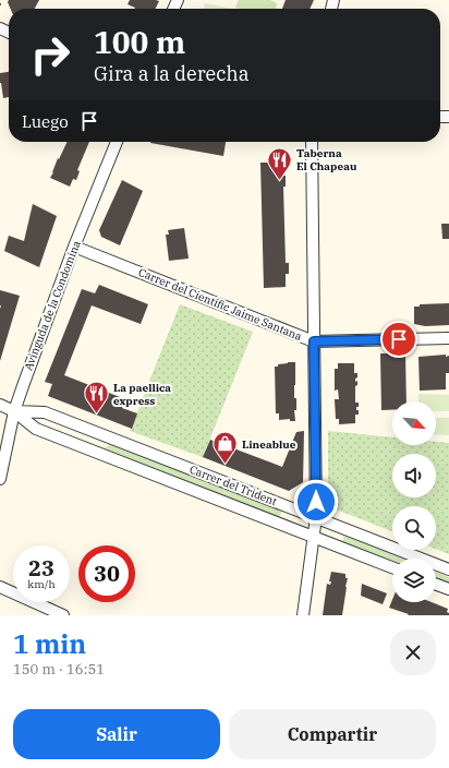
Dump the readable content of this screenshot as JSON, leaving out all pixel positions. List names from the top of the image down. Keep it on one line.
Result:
{"streets":{"street":["Carrer del Científic Jaime Santana","Avinguda de la Condomina","Carrer del Trident"]},"crossings":[["Carrer del Científic Jaime Santana","Avinguda de la Condomina"],["Avinguda de la Condomina","Carrer del Trident"]],"places":{"restaurant":["Taberna El Chapeau","La paellica express"],"shop":["Lineablue"]},"north":"bottom right","page":{"turn":["100 m","Gira a la derecha"],"then":"Luego","speed":"23 km/h","limit":"30","heading":["1 min","150 m · 16:51"],"buttons":["Salir","Compartir"]}}
